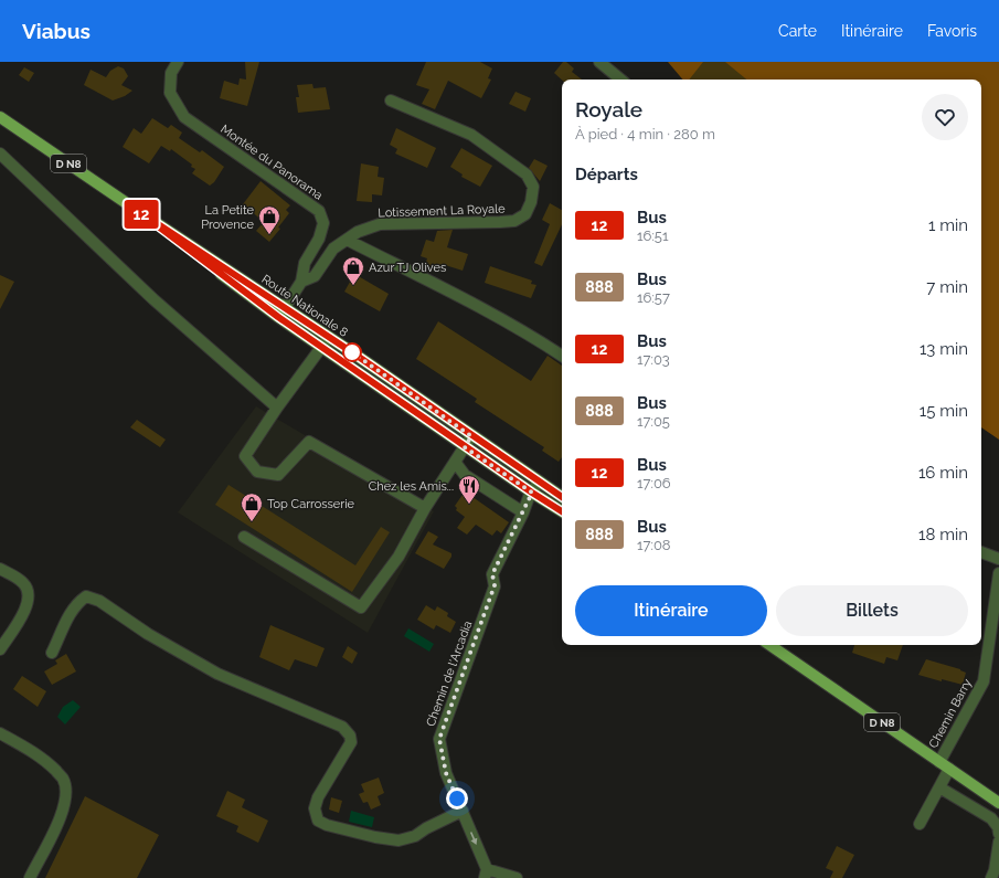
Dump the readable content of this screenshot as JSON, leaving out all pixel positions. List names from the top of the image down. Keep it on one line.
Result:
{"streets":{"main road":["D N8","Route Nationale 8"],"street":["Montée du Panorama","Lotissement La Royale","Chemin de l'Arcadia","Chemin Barry"]},"crossings":[["Montée du Panorama","Lotissement La Royale"],["Montée du Panorama","Route Nationale 8"],["D N8","Chemin Barry"],["Route Nationale 8","Chemin de l'Arcadia"]],"places":{"shop":["La Petite Provence","Azur TJ Olives","Top Carrosserie"],"restaurant":["Chez les Amis..."]},"lines":["bus line 12"],"page":{"header":"Viabus","nav":["Carte","Itinéraire","Favoris"],"on_map":"12","heading":[["Royale","À pied · 4 min · 280 m"],"Départs"],"list":[{"mark":"12","name":"Bus","note":"16:51","value":"1 min"},{"mark":"888","name":"Bus","note":"16:57","value":"7 min"},{"mark":"12","name":"Bus","note":"17:03","value":"13 min"},{"mark":"888","name":"Bus","note":"17:05","value":"15 min"},{"mark":"12","name":"Bus","note":"17:06","value":"16 min"},{"mark":"888","name":"Bus","note":"17:08","value":"18 min"}],"buttons":["Itinéraire","Billets"]}}
